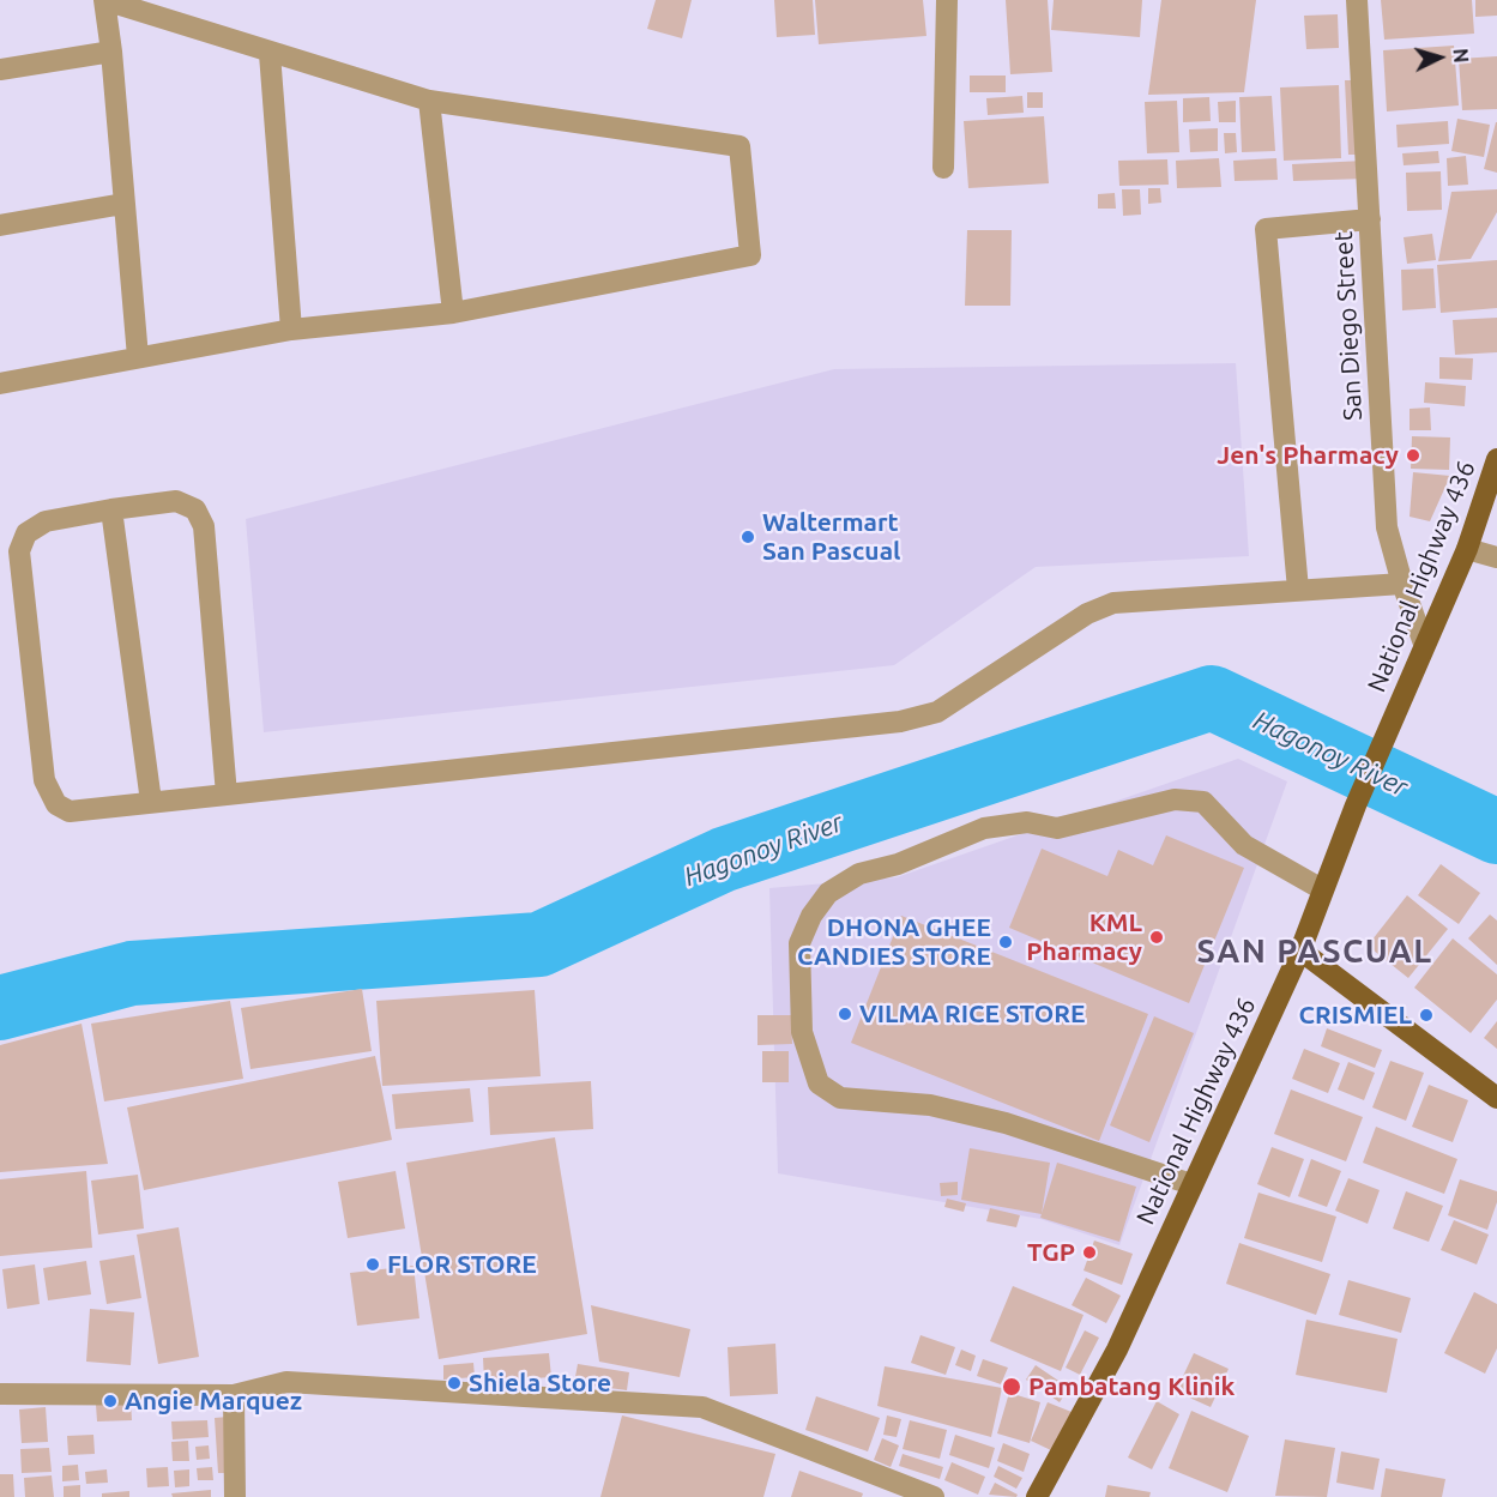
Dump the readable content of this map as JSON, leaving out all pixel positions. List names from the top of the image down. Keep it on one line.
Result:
{"streets":{"main road":["National Highway 436"],"street":["San Diego Street"]},"crossings":[["San Diego Street","National Highway 436"]],"districts":["SAN PASCUAL"],"water":["Hagonoy River"],"places":["Jen's Pharmacy","Waltermart San Pascual","KML Pharmacy","DHONA GHEE CANDIES STORE","VILMA RICE STORE","CRISMIEL","TGP","FLOR STORE","Shiela Store","Pambatang Klinik","Angie Marquez"],"north":"right"}
